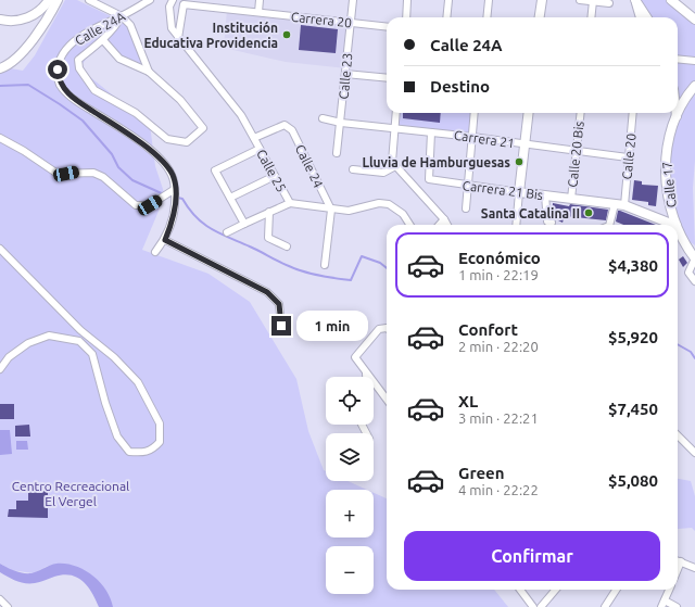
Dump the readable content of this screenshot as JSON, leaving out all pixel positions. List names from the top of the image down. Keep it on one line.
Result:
{"streets":{"main road":["Calle 17","Carrera 21 Bis"],"street":["Carrera 20","Calle 24A","Calle 23","Carrera 21","Calle 20 Bis","Calle 20","Calle 24","Calle 25"]},"crossings":[["Carrera 20","Calle 23"],["Calle 23","Carrera 21"],["Carrera 21","Calle 20 Bis"],["Carrera 21","Calle 20"],["Carrera 21","Carrera 21 Bis"],["Calle 20 Bis","Carrera 21 Bis"],["Calle 20","Carrera 21 Bis"],["Calle 24","Calle 25"]],"parks":["Centro Recreacional El Vergel"],"places":["Institución Educativa Providencia","Lluvia de Hamburguesas","Santa Catalina II"],"page":{"banner":["Calle 24A","Destino"],"list":[{"name":"Económico","note":"1 min · 22:19","value":"$4,380"},{"name":"Confort","note":"2 min · 22:20","value":"$5,920"},{"name":"XL","note":"3 min · 22:21","value":"$7,450"},{"name":"Green","note":"4 min · 22:22","value":"$5,080"}],"bubble":"1 min","map_buttons":["+","−"],"buttons":"Confirmar"}}
